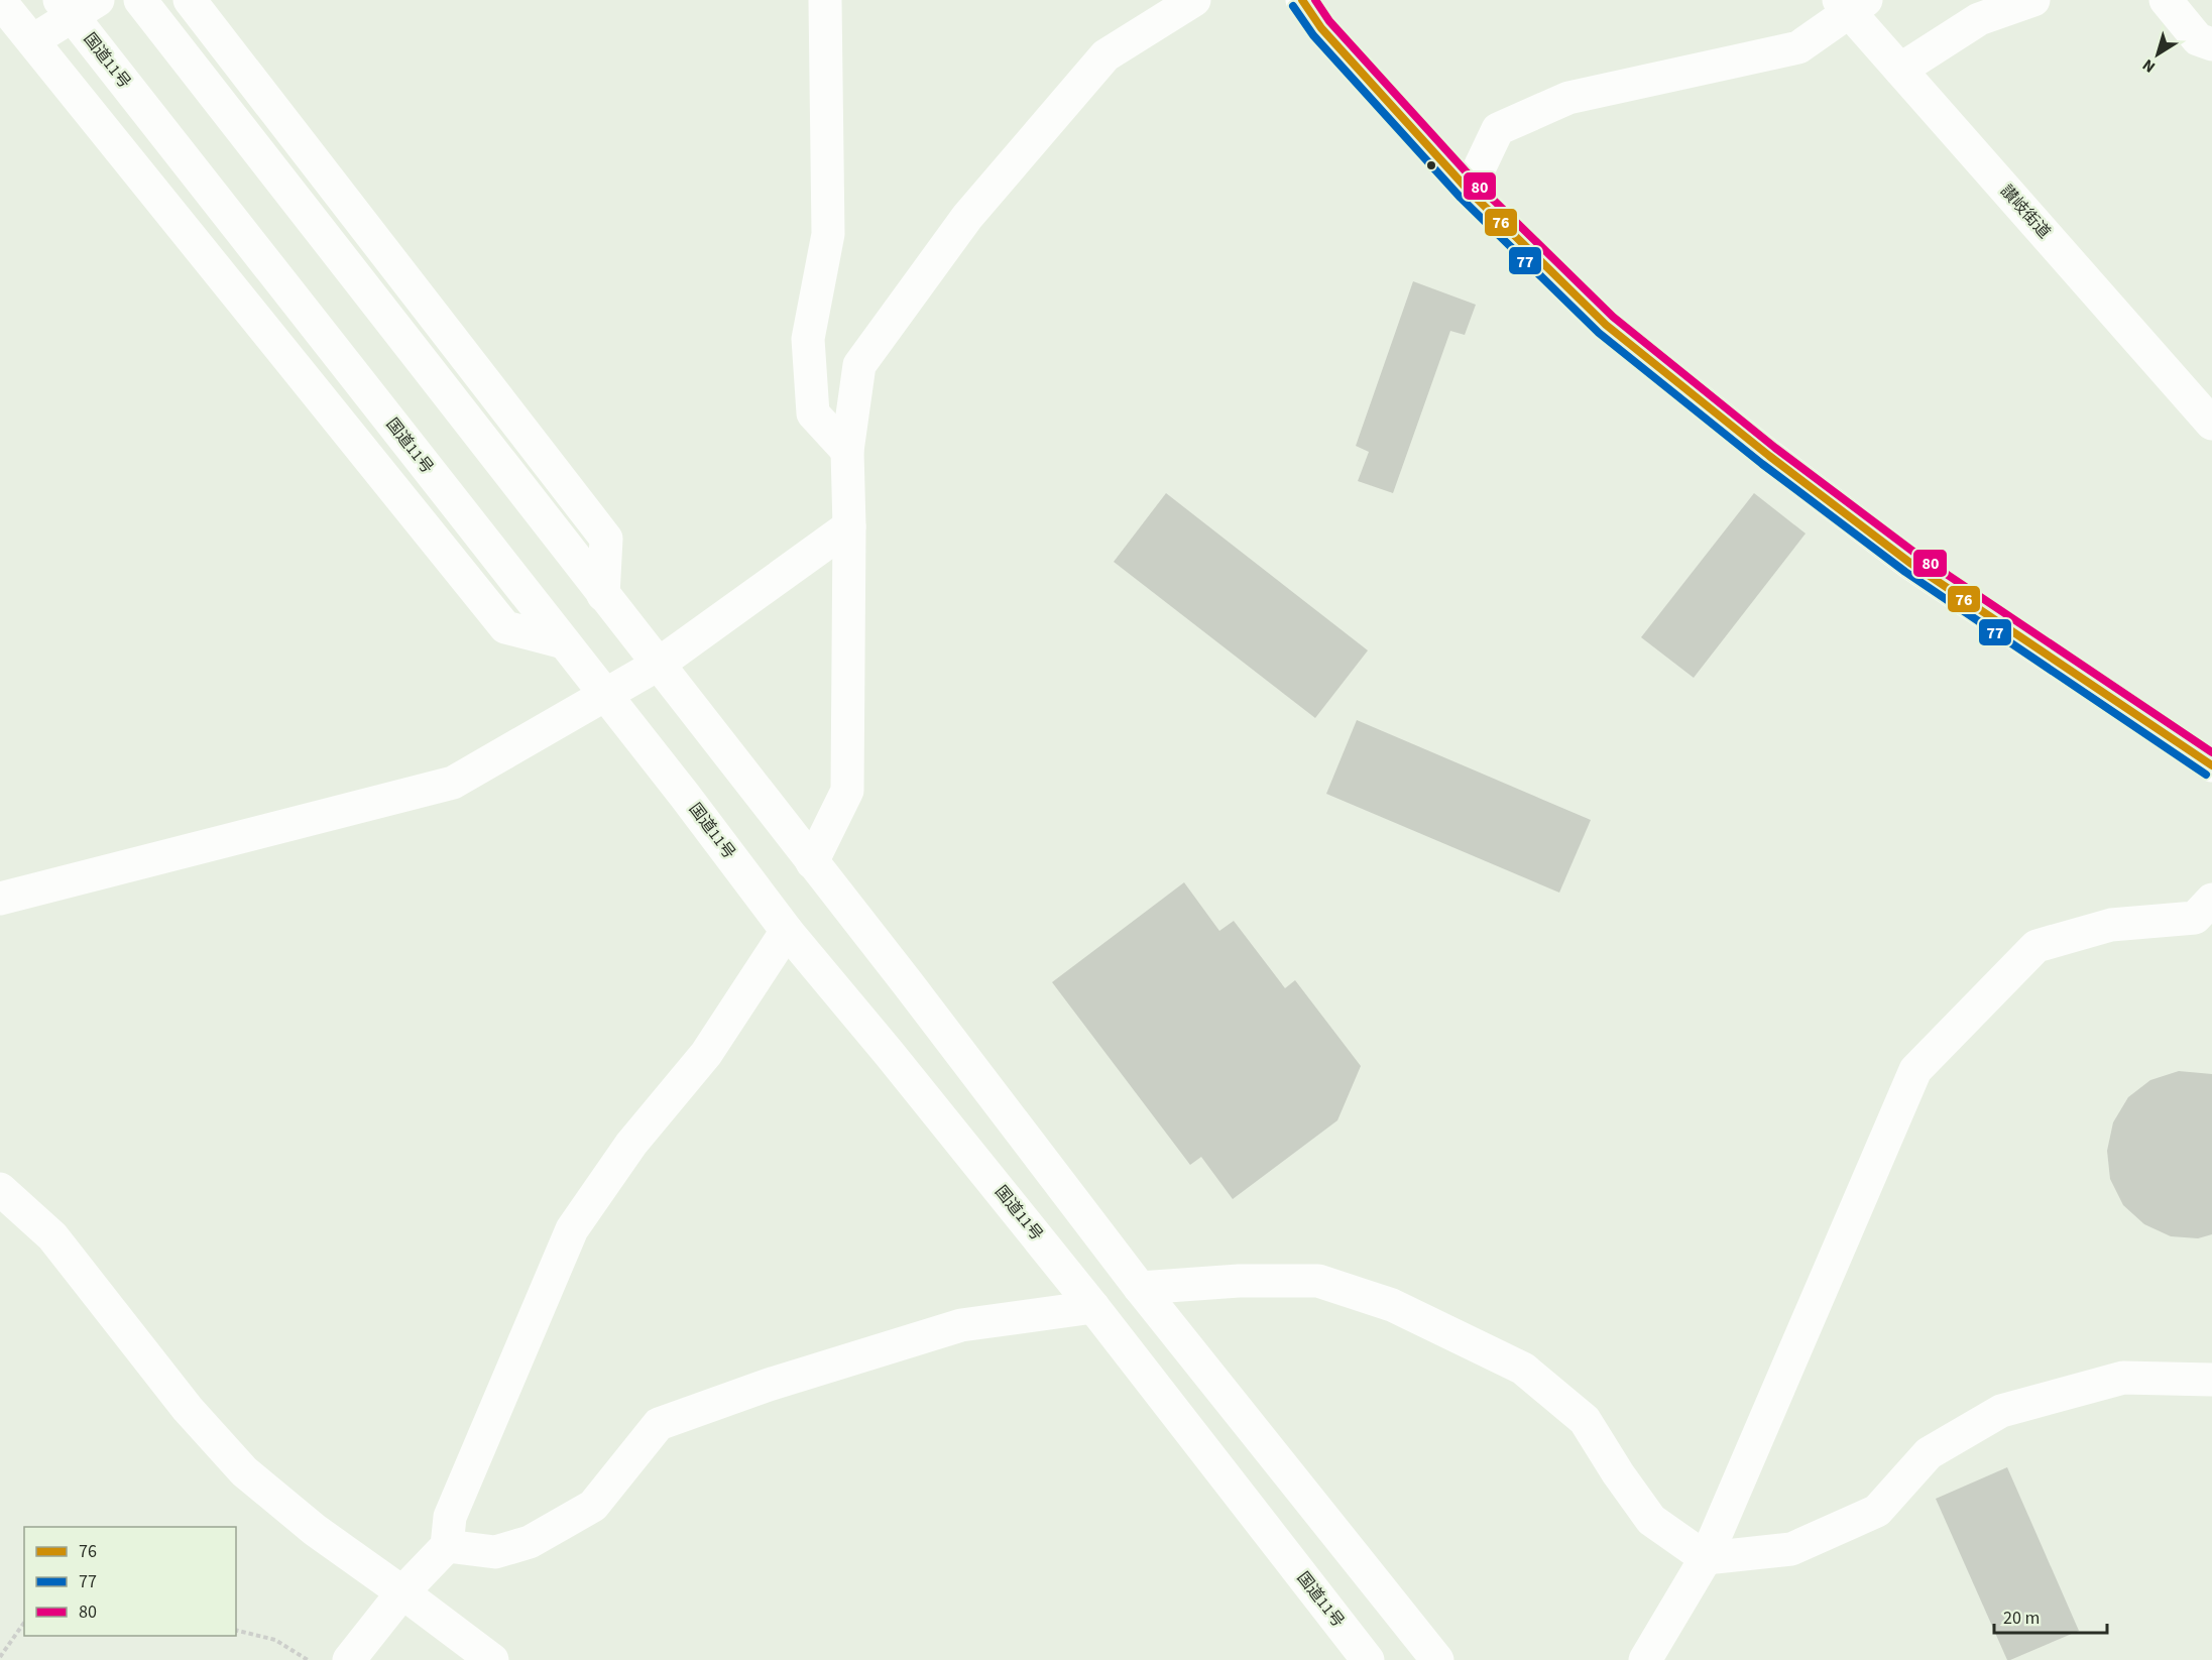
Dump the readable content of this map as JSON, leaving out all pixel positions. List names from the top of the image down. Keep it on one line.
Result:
{"streets":{"main road":["国道11号","讃岐街道"]},"lines":["transit line 76","transit line 80","transit line 77"],"legend":["76","77","80"],"scale_bar":"20 m","north":"bottom left"}
